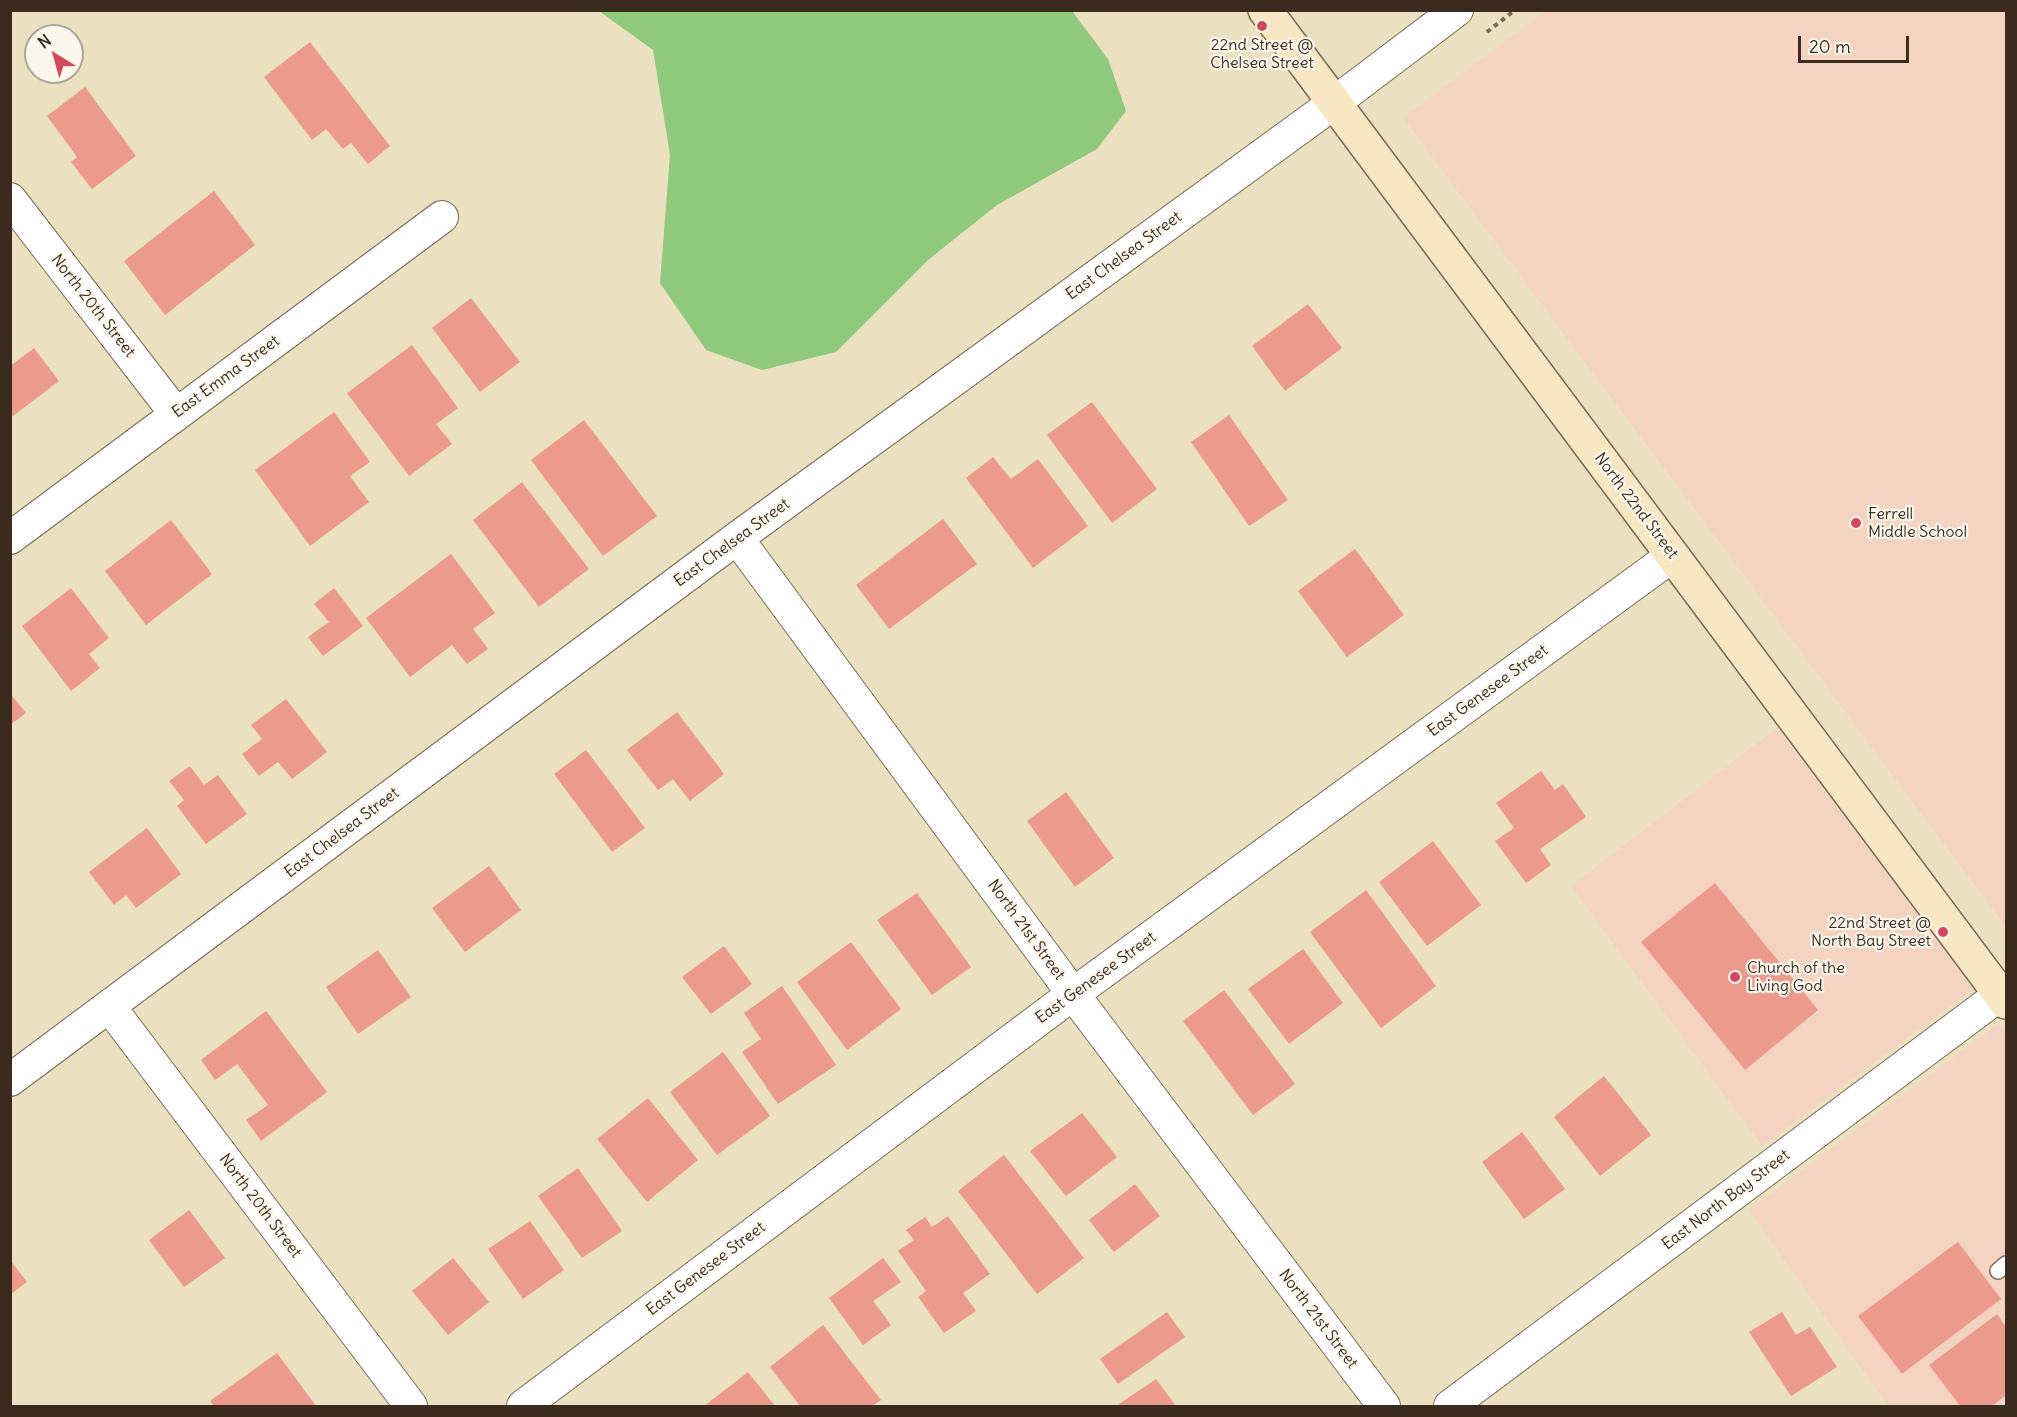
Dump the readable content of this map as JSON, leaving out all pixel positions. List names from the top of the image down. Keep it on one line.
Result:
{"streets":{"main road":["North 22nd Street"],"street":["East Chelsea Street","North 20th Street","East Emma Street","East Genesee Street","North 21st Street","East North Bay Street"]},"crossings":[["East Chelsea Street","North 20th Street"],["East Chelsea Street","North 22nd Street"],["East Chelsea Street","North 21st Street"],["North 20th Street","East Emma Street"],["North 22nd Street","East Genesee Street"],["North 22nd Street","East North Bay Street"],["East Genesee Street","North 21st Street"]],"places":["22nd Street @ Chelsea Street","Ferrell Middle School","22nd Street @ North Bay Street","Church of the Living God"],"scale_bar":"20 m","north":"top left"}
